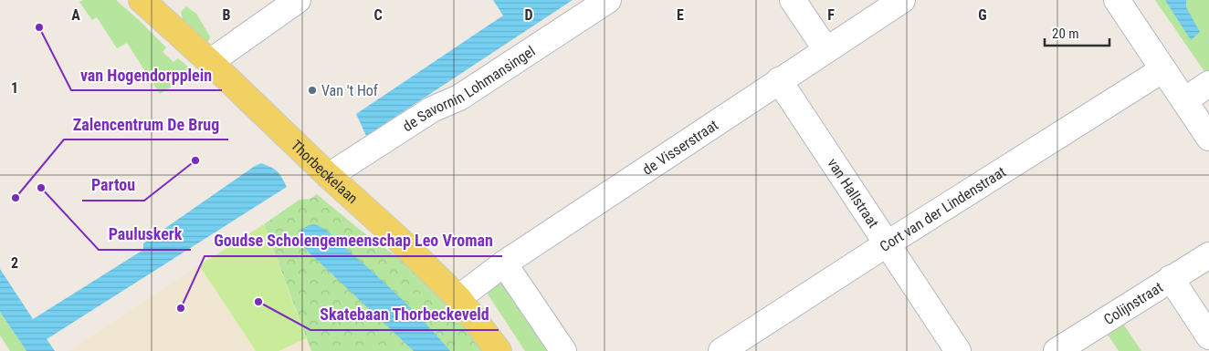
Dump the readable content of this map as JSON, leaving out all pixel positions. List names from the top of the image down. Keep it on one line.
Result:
{"streets":{"main road":["Thorbeckelaan"],"street":["de Savornin Lohmansingel","de Visserstraat","van Hallstraat","Cort van der Lindenstraat","Colijnstraat"]},"crossings":[["de Savornin Lohmansingel","Thorbeckelaan"],["de Visserstraat","Thorbeckelaan"],["de Visserstraat","van Hallstraat"],["van Hallstraat","Cort van der Lindenstraat"]],"places":["van Hogendorpplein","Van 't Hof","Partou","Pauluskerk","Zalencentrum De Brug","Skatebaan Thorbeckeveld","Goudse Scholengemeenschap Leo Vroman"],"scale_bar":"20 m","grid":{"columns":["A","B","C","D","E","F","G"],"rows":["1","2"]}}
